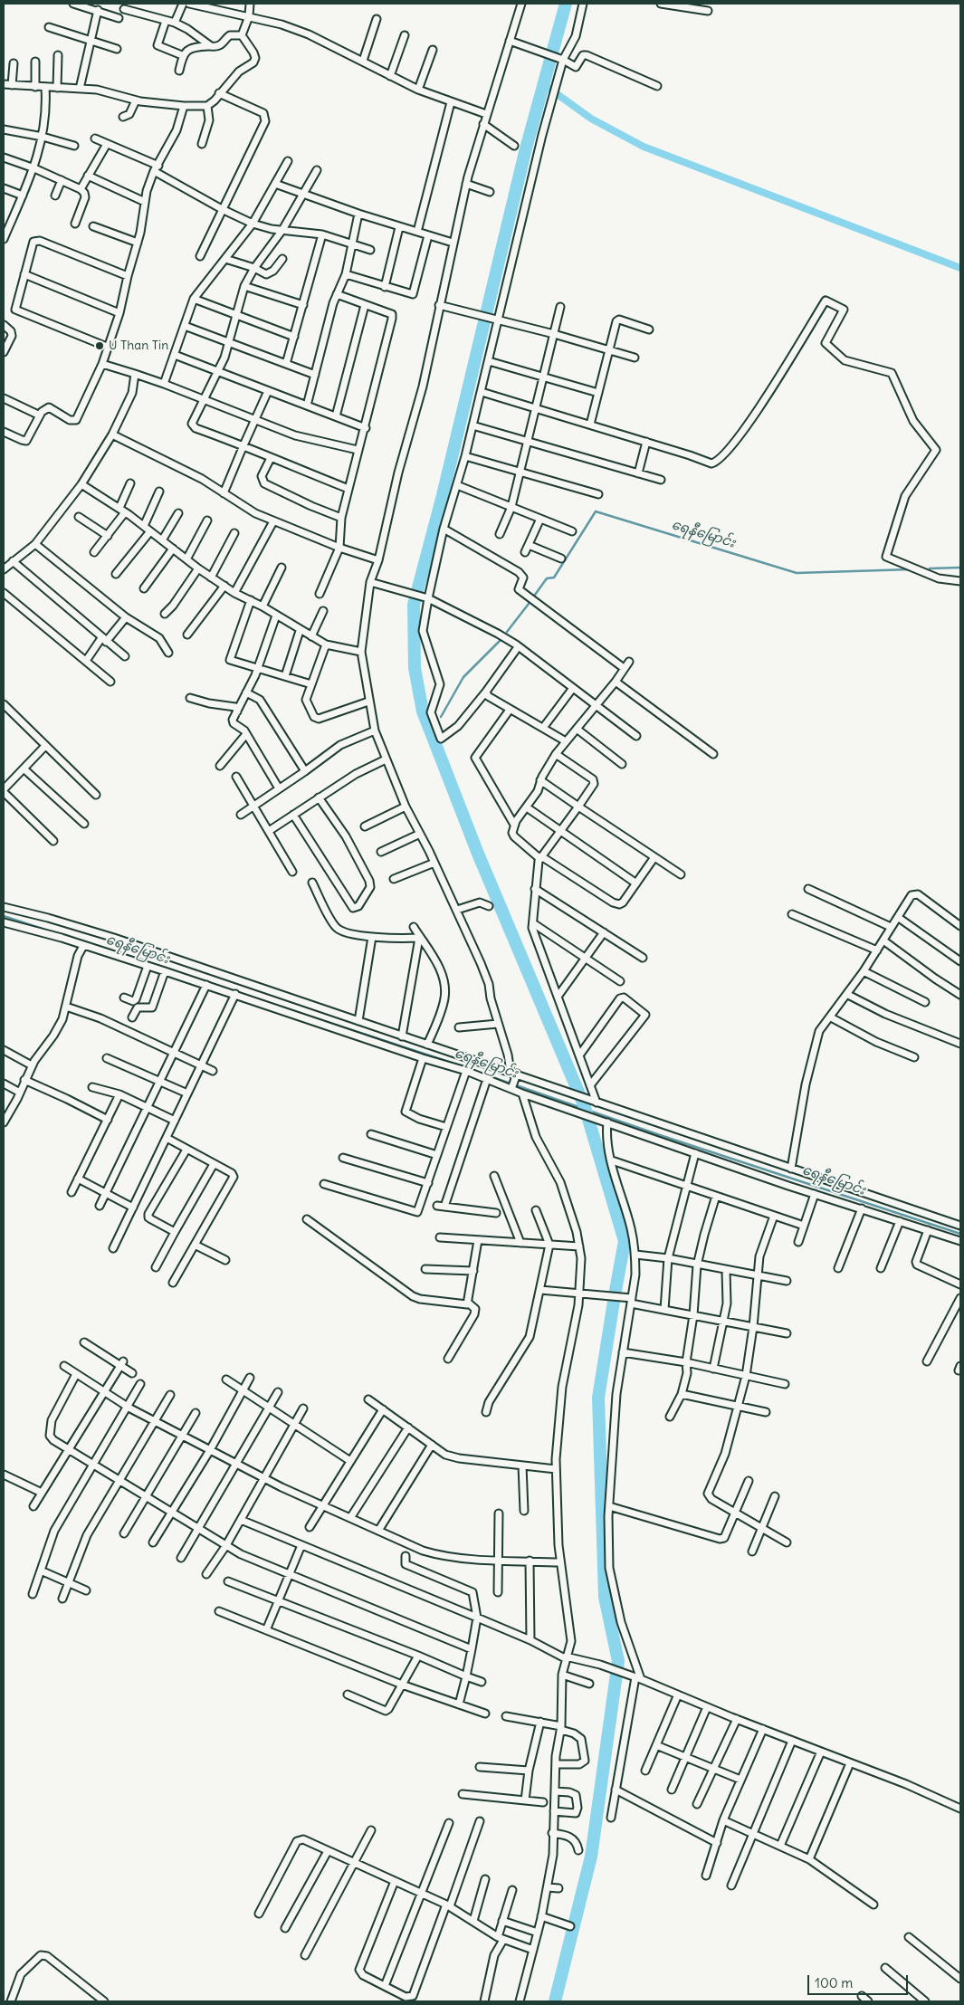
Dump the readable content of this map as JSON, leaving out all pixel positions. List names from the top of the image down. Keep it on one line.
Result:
{"water":["ရေနီမြောင်း"],"places":["U Than Tin"],"scale_bar":"100 m"}
